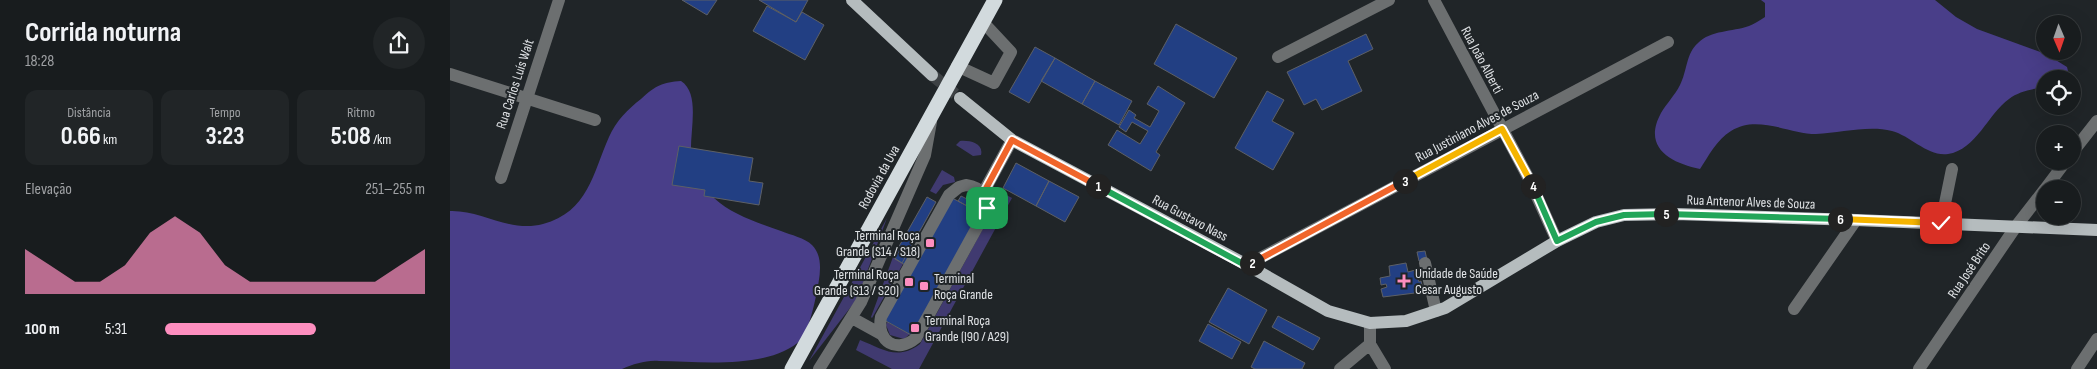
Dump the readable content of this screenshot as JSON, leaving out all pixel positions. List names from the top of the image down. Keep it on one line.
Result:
{"streets":{"highway":["Rodovia da Uva"],"main road":["Rua Antenor Alves de Souza","Rua Gustavo Nass"],"street":["Rua João Alberti","Rua Carlos Luís Walt","Rua Justiniano Alves de Souza","Rua José Brito"]},"crossings":[["Rua João Alberti","Rua Justiniano Alves de Souza"],["Rua João Alberti","Rua Antenor Alves de Souza"],["Rua Justiniano Alves de Souza","Rua Gustavo Nass"],["Rua Antenor Alves de Souza","Rua Gustavo Nass"],["Rua Antenor Alves de Souza","Rua José Brito"]],"places":{"transit":["Terminal Roça Grande (S14 / S18)","Terminal Roça Grande (S13 / S20)","Terminal Roça Grande","Terminal Roça Grande (I90 / A29)"],"health":["Unidade de Saúde Cesar Augusto"]},"north":"bottom","page":{"heading":["Corrida noturna","18:28"],"map_buttons":["+","−"],"stats":[["Distância","0.66 km"],["Tempo","3:23"],["Ritmo","5:08 /km"]],"pins":["3","1","4","5","6","2"],"chart":["Elevação","251–255 m"],"list":[{"name":"100 m","note":"5:31"}]}}
